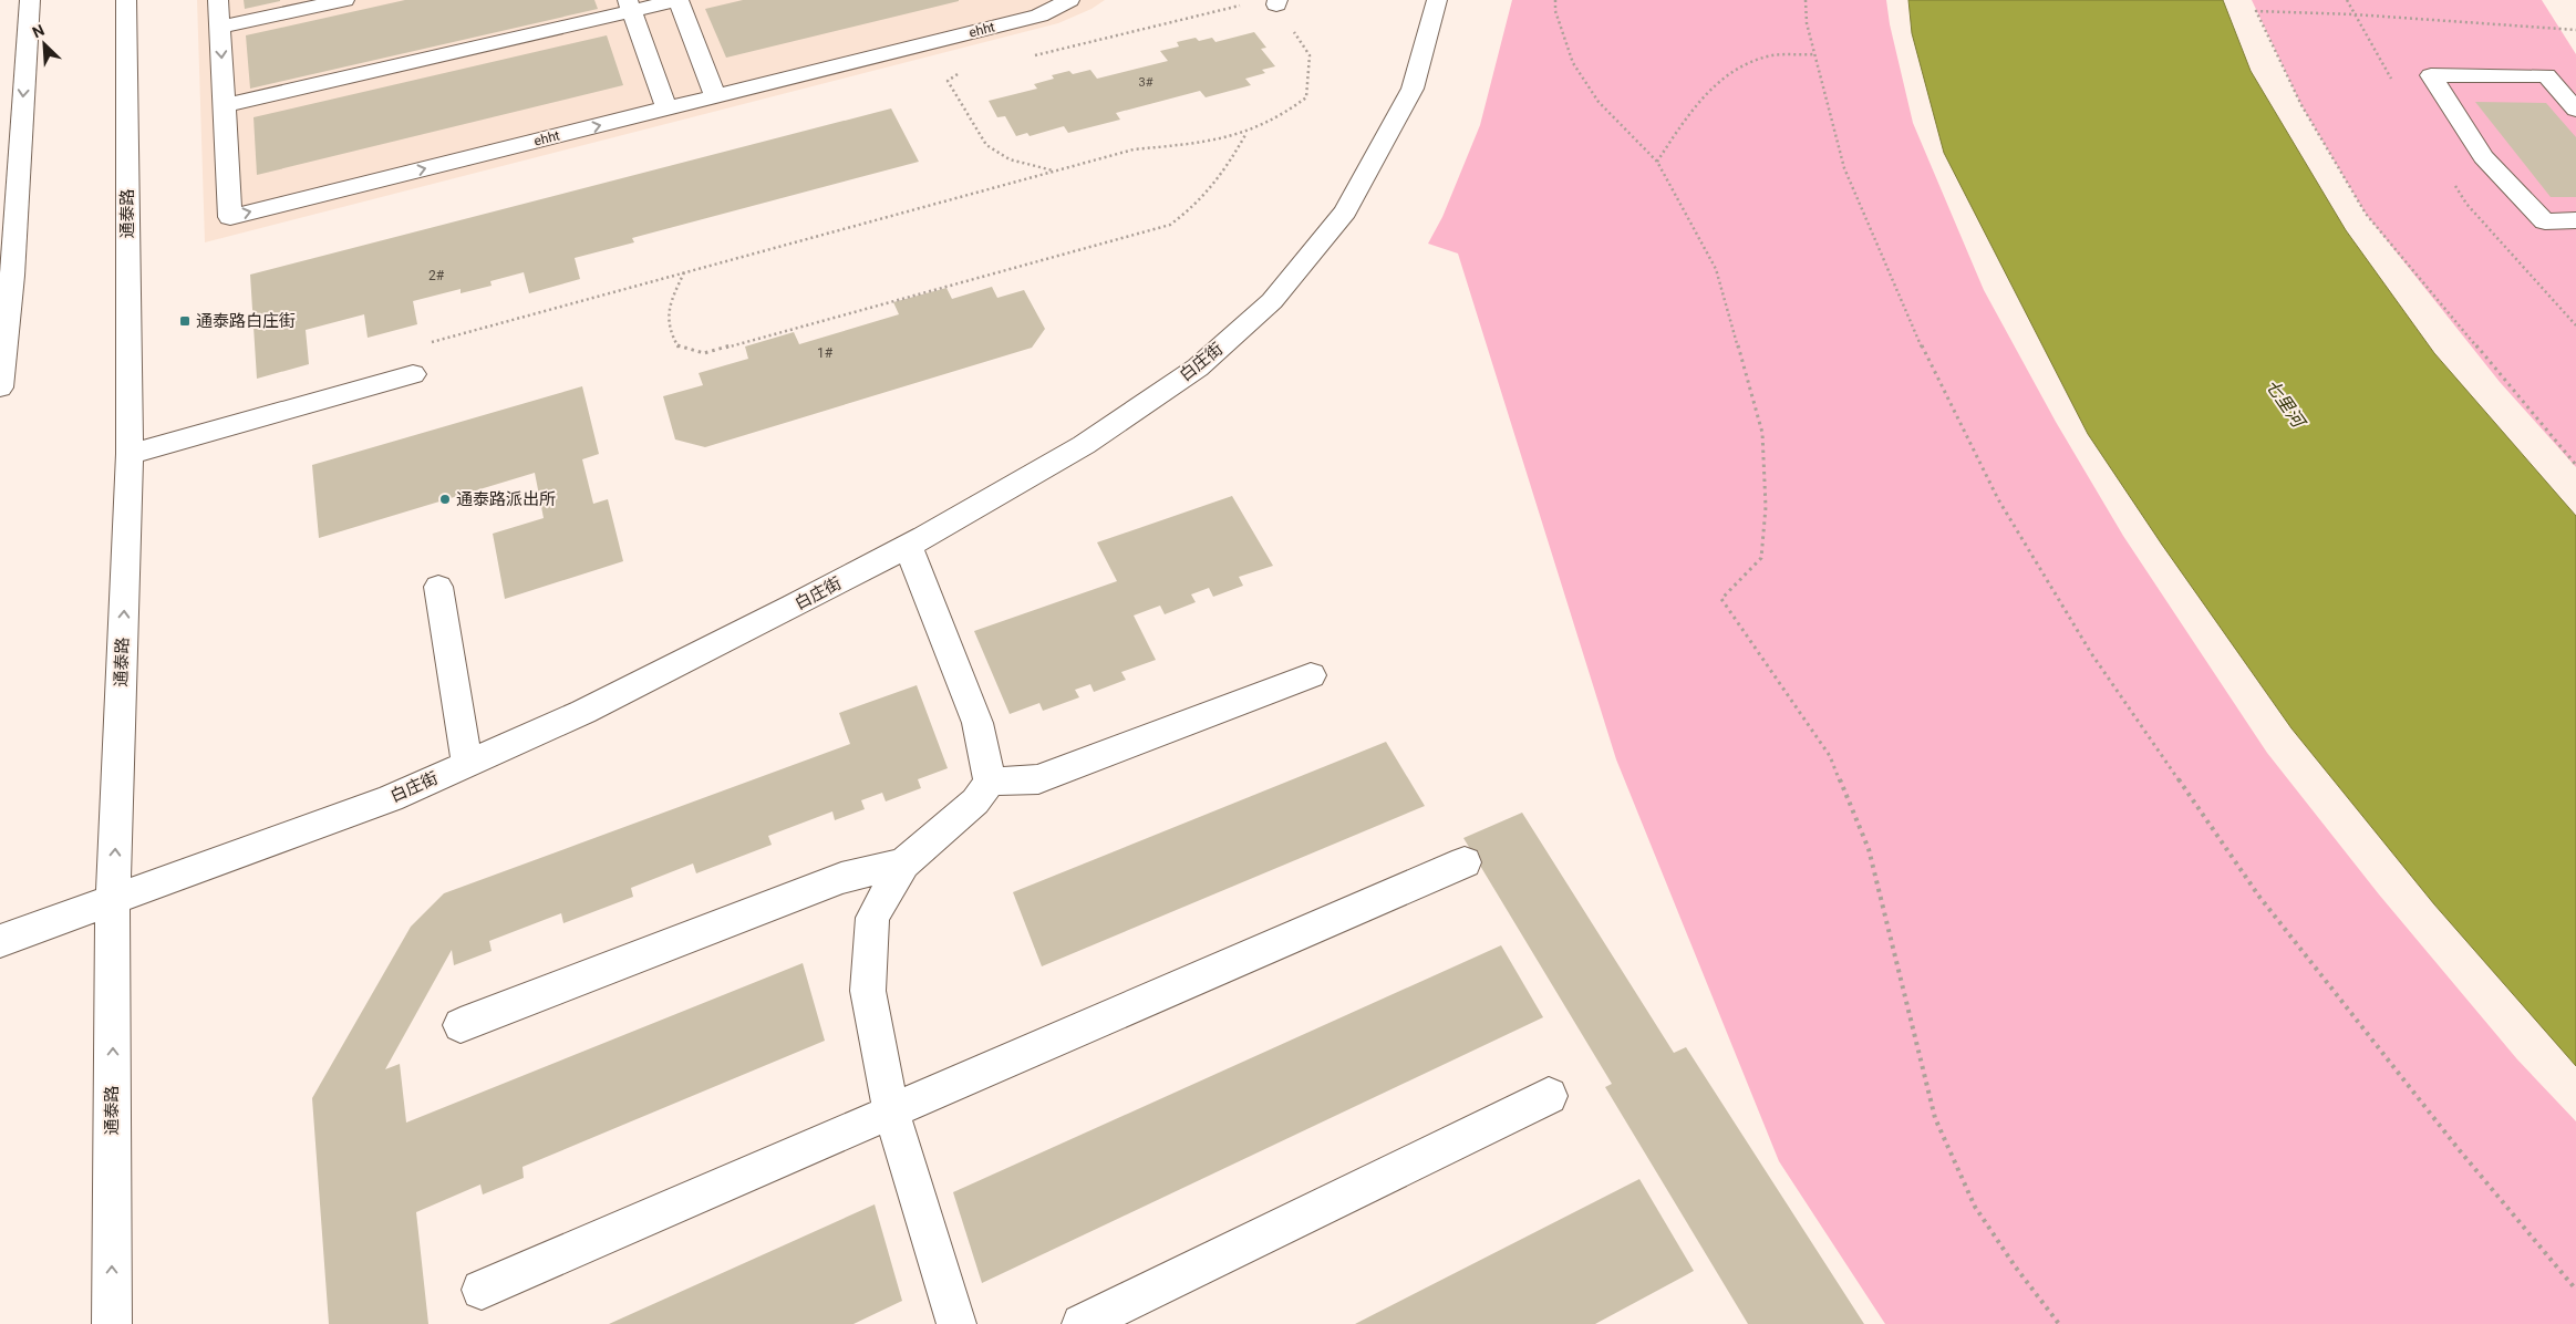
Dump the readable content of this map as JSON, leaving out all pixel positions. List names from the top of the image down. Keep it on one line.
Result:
{"streets":{"street":["ehht","通泰路","白庄街"]},"crossings":[["通泰路","白庄街"]],"one_way":["通泰路"],"water":["七里河"],"places":{"transit":["通泰路白庄街"],"other":["通泰路派出所"]},"house_numbers":["3#","2#","1#"],"north":"top left"}
